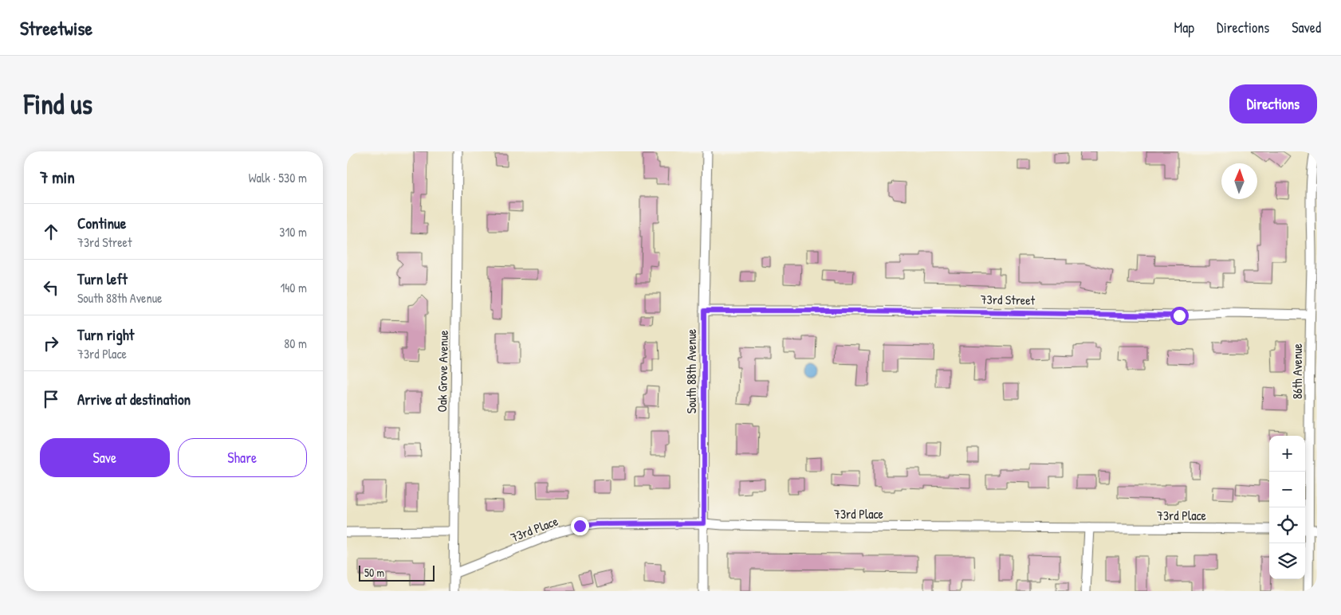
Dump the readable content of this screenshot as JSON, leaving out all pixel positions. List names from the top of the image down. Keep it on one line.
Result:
{"streets":{"street":["73rd Street","Oak Grove Avenue","South 88th Avenue","86th Avenue","73rd Place"]},"crossings":[["73rd Street","South 88th Avenue"],["73rd Street","86th Avenue"],["Oak Grove Avenue","73rd Place"],["South 88th Avenue","73rd Place"]],"scale_bar":"50 m","north":"top","page":{"header":"Streetwise","nav":["Map","Directions","Saved"],"buttons":["Directions",["Save","Share"]],"title":"Find us","heading":["7 min","Walk · 530 m"],"list":[["Continue","73rd Street","310 m"],["Turn left","South 88th Avenue","140 m"],["Turn right","73rd Place","80 m"],"Arrive at destination"],"map_buttons":["+","−"],"scale":"50 m"}}
